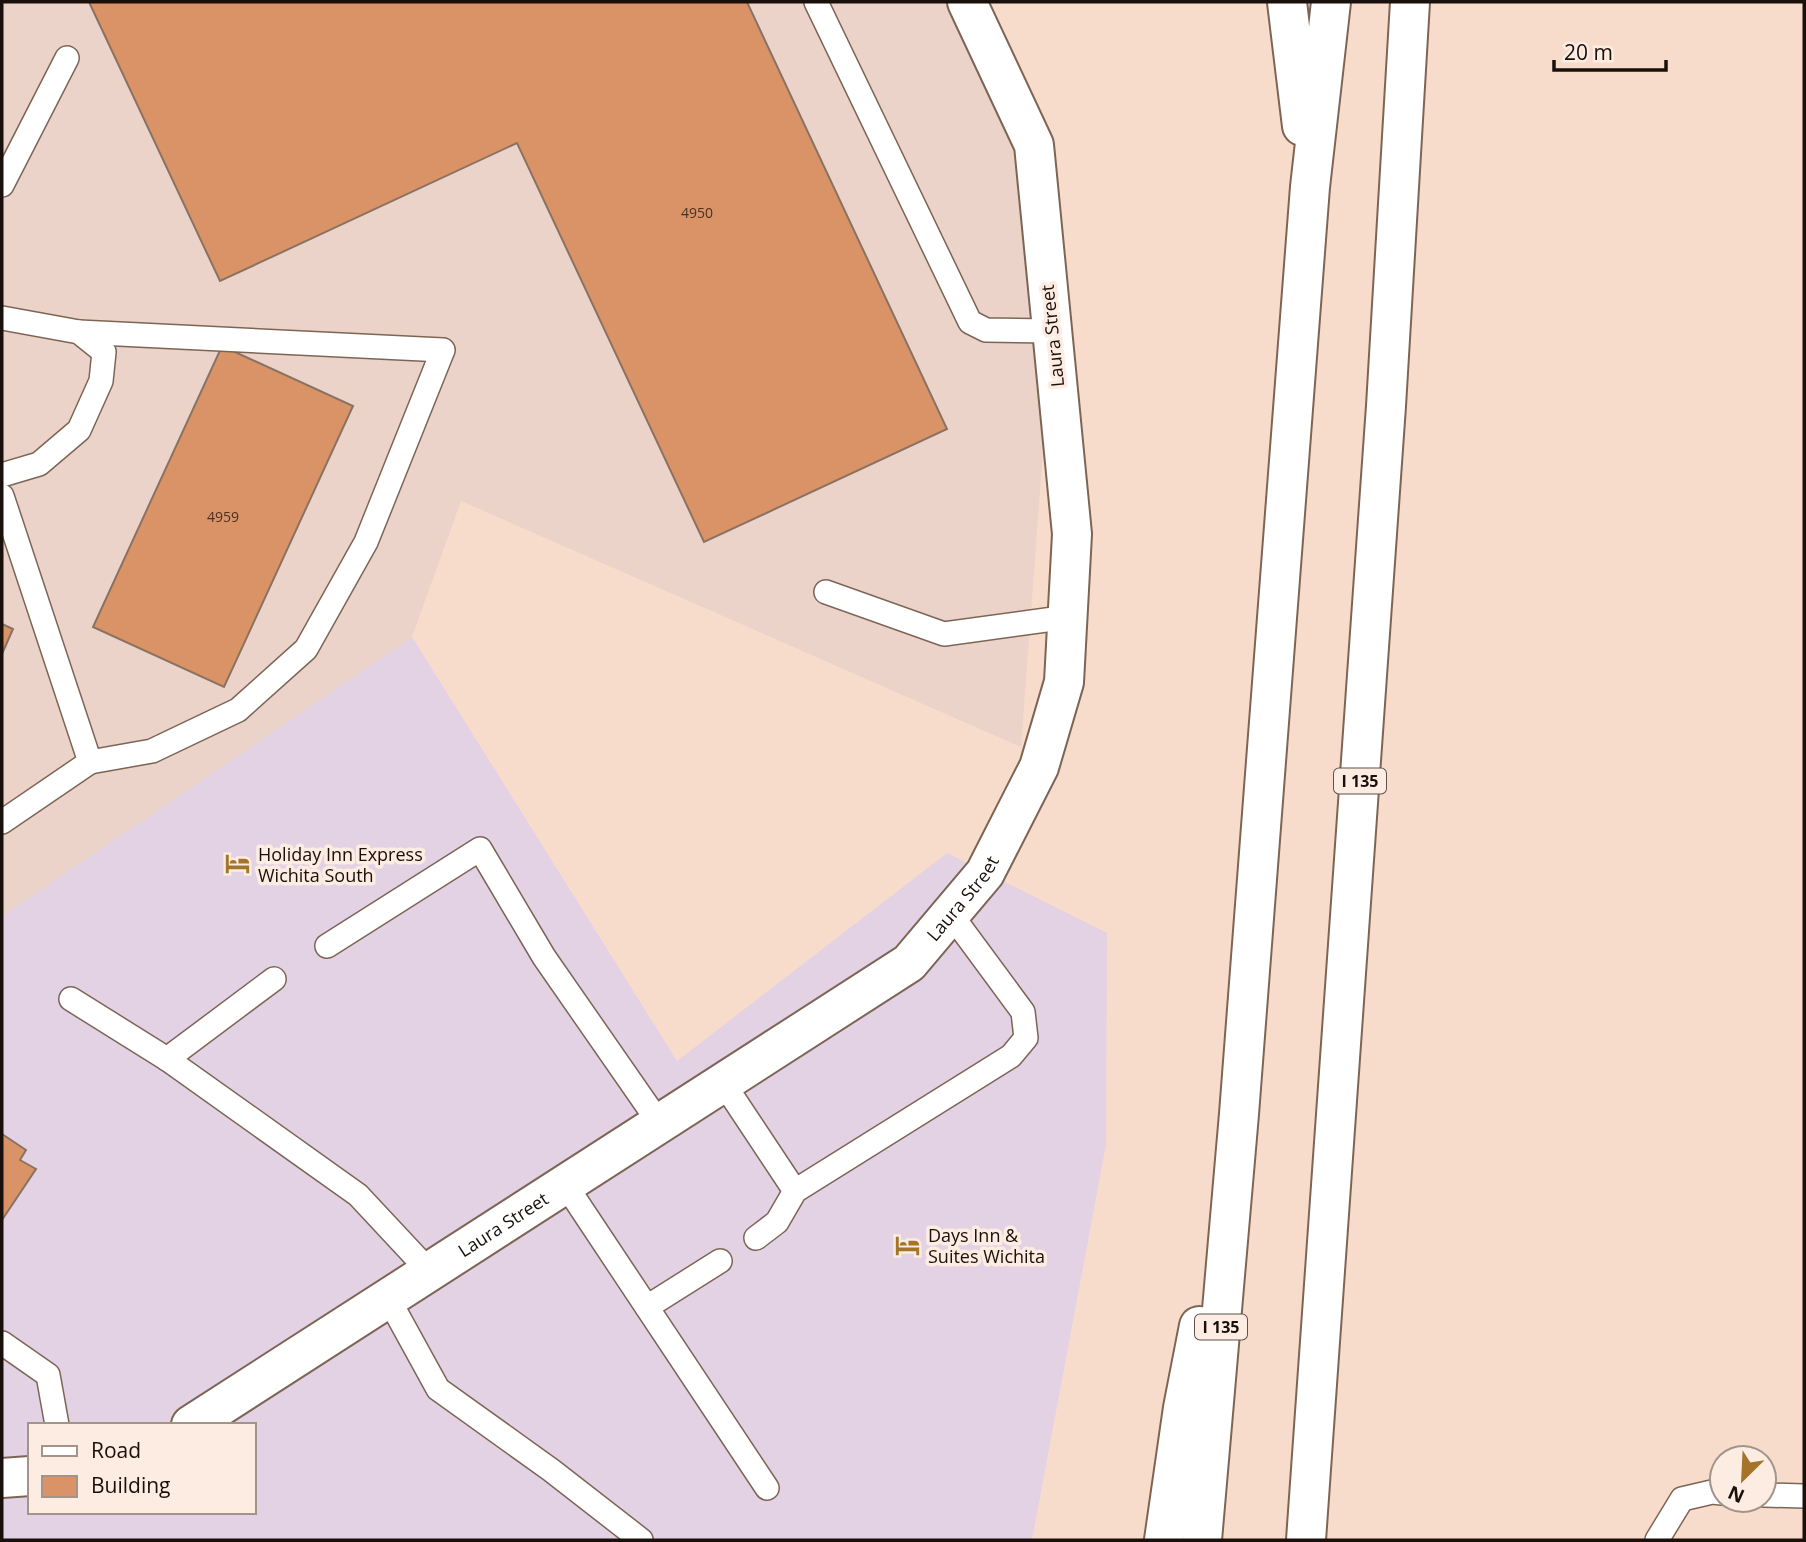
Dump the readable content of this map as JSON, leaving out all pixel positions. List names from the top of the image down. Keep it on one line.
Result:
{"streets":{"main road":["Laura Street","I 135"]},"places":{"hotel":["Holiday Inn Express Wichita South","Days Inn & Suites Wichita"]},"house_numbers":["4950","4959"],"legend":["Road","Building"],"scale_bar":"20 m","north":"bottom left"}
